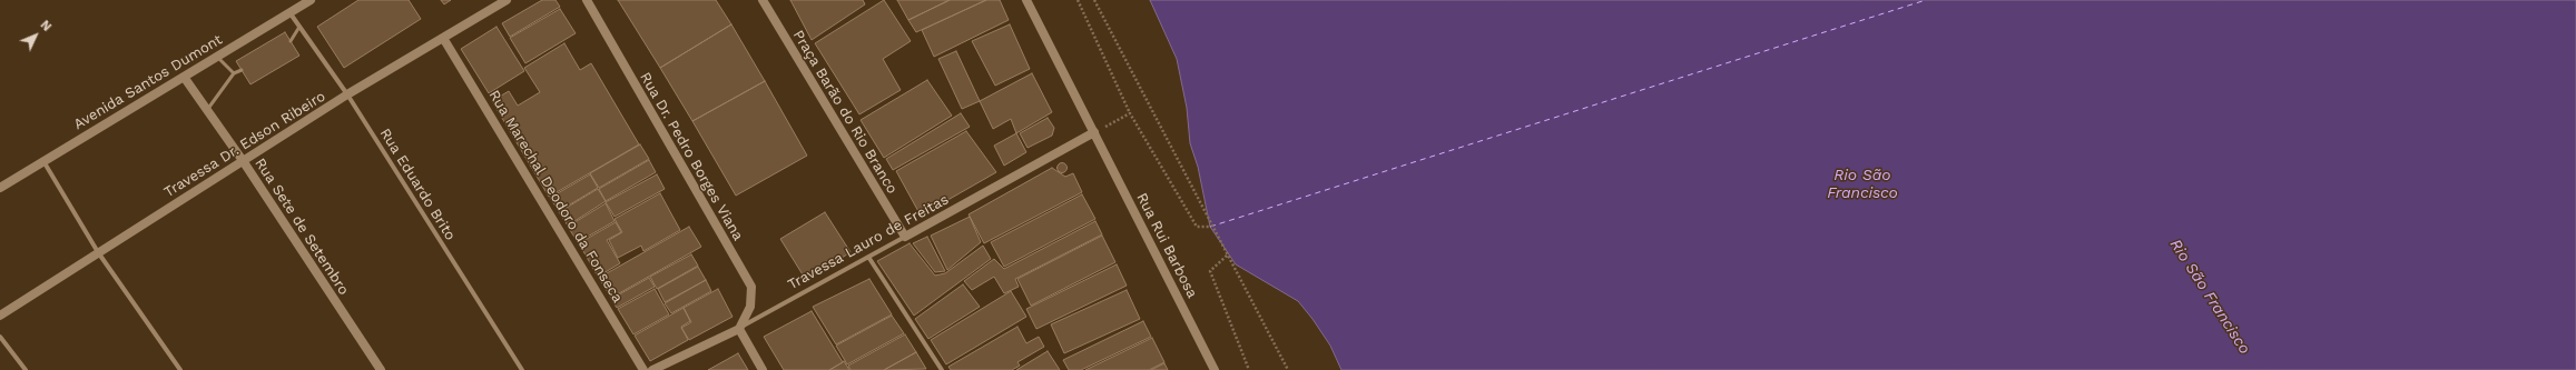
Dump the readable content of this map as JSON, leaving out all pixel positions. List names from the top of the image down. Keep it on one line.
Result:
{"streets":{"street":["Avenida Santos Dumont","Praça Barão do Rio Branco","Travessa Dr. Edson Ribeiro","Rua Dr. Pedro Borges Viana","Rua Eduardo Brito","Rua Marechal Deodoro da Fonseca","Rua Sete de Setembro","Travessa Lauro de Freitas","Rua Rui Barbosa"]},"crossings":[["Avenida Santos Dumont","Rua Eduardo Brito"],["Avenida Santos Dumont","Rua Sete de Setembro"],["Praça Barão do Rio Branco","Travessa Lauro de Freitas"],["Travessa Dr. Edson Ribeiro","Rua Eduardo Brito"],["Travessa Dr. Edson Ribeiro","Rua Marechal Deodoro da Fonseca"],["Travessa Dr. Edson Ribeiro","Rua Sete de Setembro"],["Rua Dr. Pedro Borges Viana","Travessa Lauro de Freitas"],["Travessa Lauro de Freitas","Rua Rui Barbosa"]],"water":["Rio São Francisco"],"north":"top right"}
